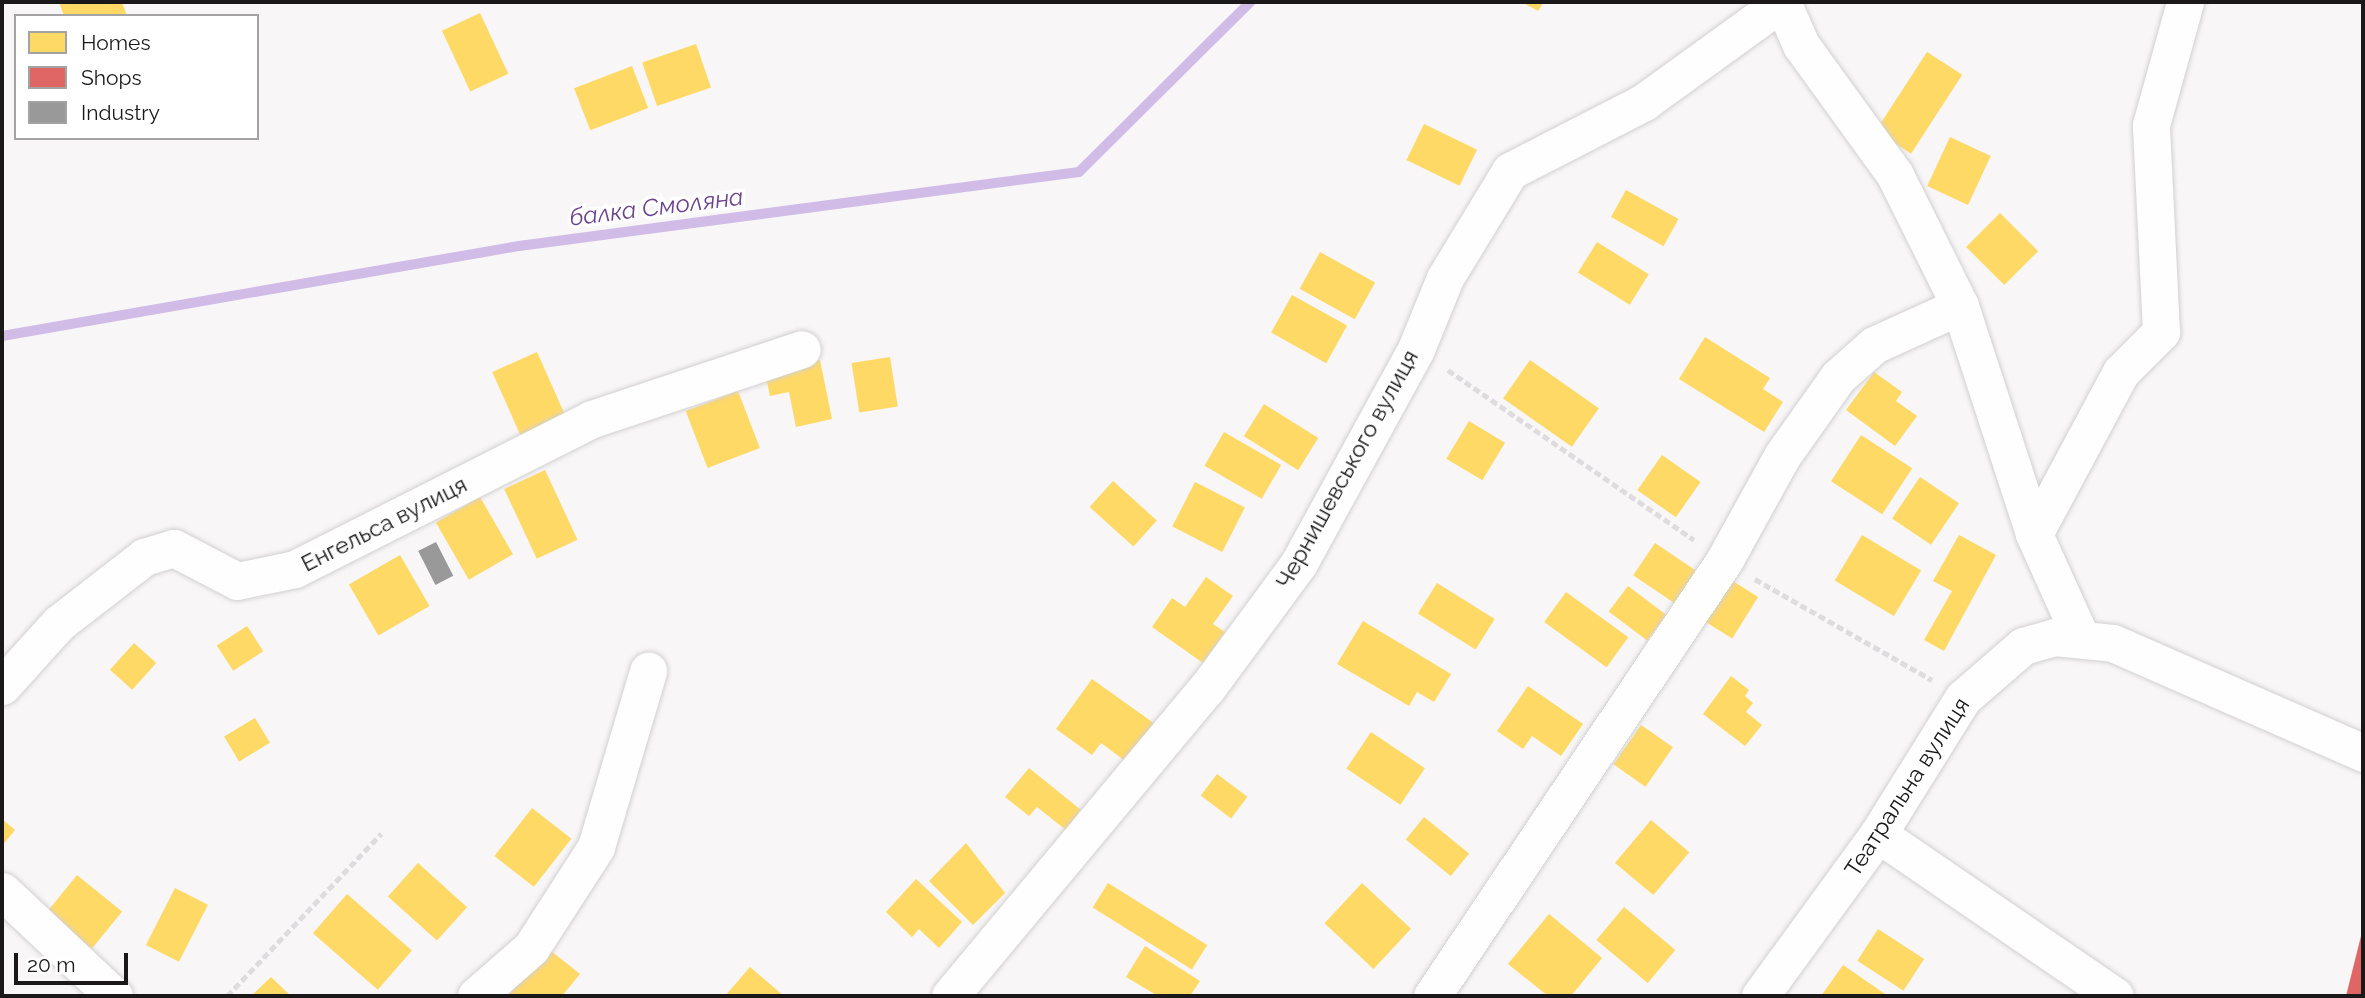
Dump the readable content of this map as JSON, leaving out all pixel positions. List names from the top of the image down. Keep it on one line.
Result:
{"streets":{"street":["Чернишевського вулиця","Енгельса вулиця","Театральна вулиця"]},"water":["балка Смоляна"],"legend":["Homes","Shops","Industry"],"scale_bar":"20 m"}
